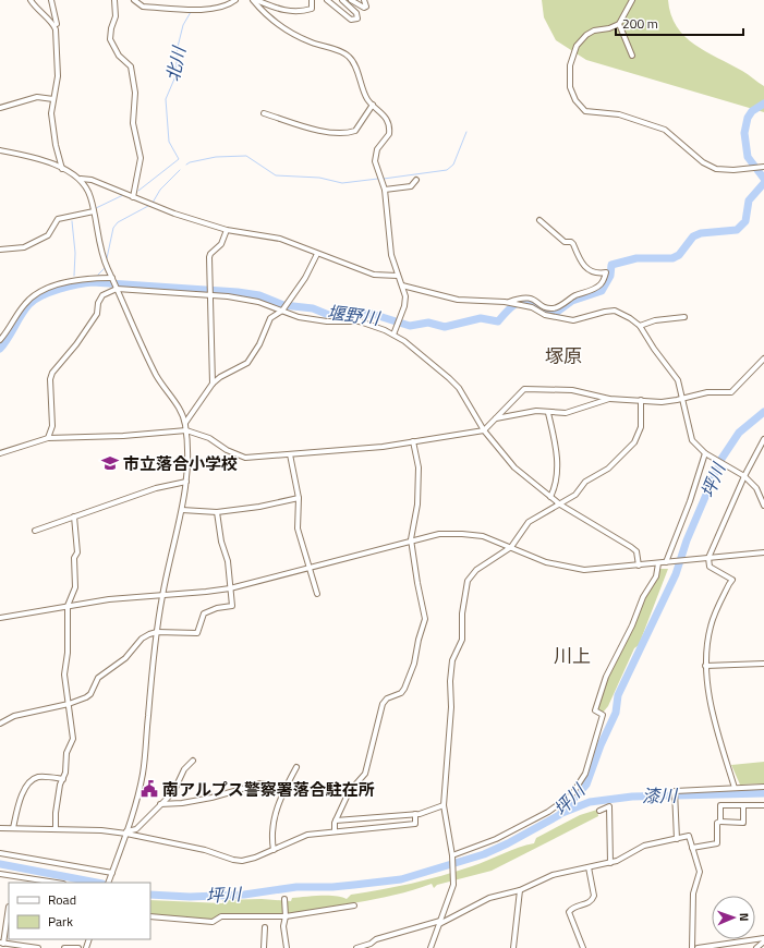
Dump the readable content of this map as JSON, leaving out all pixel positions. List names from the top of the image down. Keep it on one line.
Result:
{"districts":["塚原","川上"],"water":["北川","堰野川","坪川","漆川"],"places":{"school or university":["市立落合小学校"],"public building":["南アルプス警察署落合駐在所"]},"legend":["Road","Park"],"scale_bar":"200 m","north":"right"}
